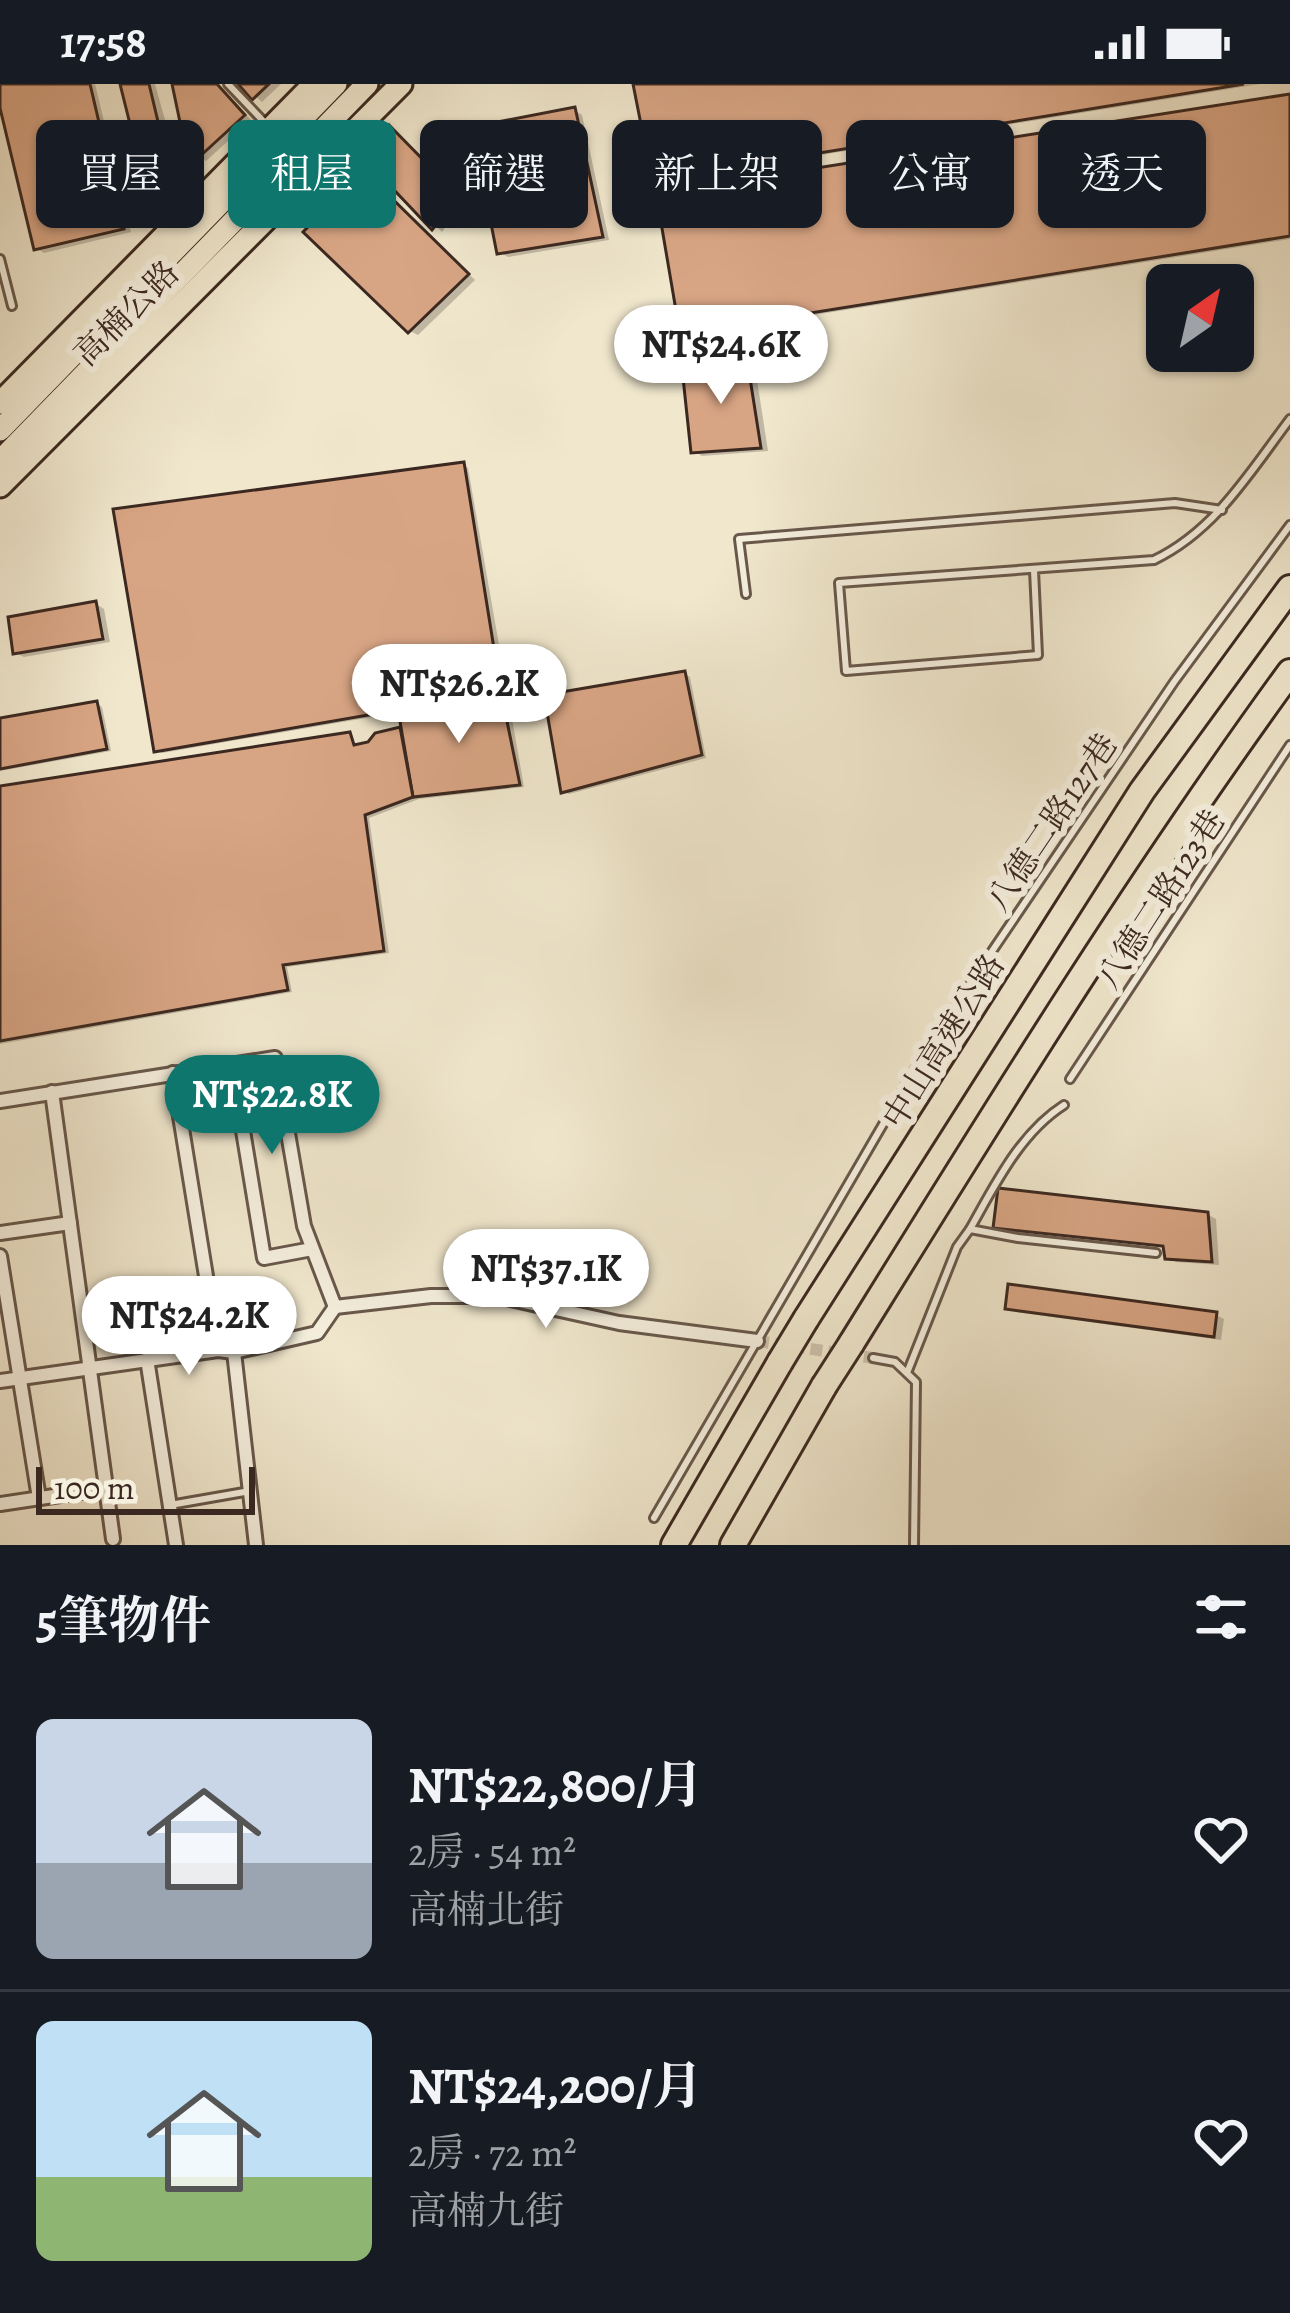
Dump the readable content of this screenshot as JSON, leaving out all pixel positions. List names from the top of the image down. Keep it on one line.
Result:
{"streets":{"highway":["中山高速公路"],"main road":["高楠公路"],"lane":["八德二路127巷","八德二路123巷"]},"scale_bar":"100 m","north":"top right","page":{"status":"17:58","chip":["買屋","租屋","篩選","新上架","公寓","透天"],"price":["NT$24.6K","NT$26.2K","NT$22.8K","NT$37.1K","NT$24.2K"],"scale":"100 m","heading":"5筆物件","list":[{"name":"NT$22,800/月","note":"2房 · 54 m² · 高楠北街"},{"name":"NT$24,200/月","note":"2房 · 72 m² · 高楠九街"}]}}
